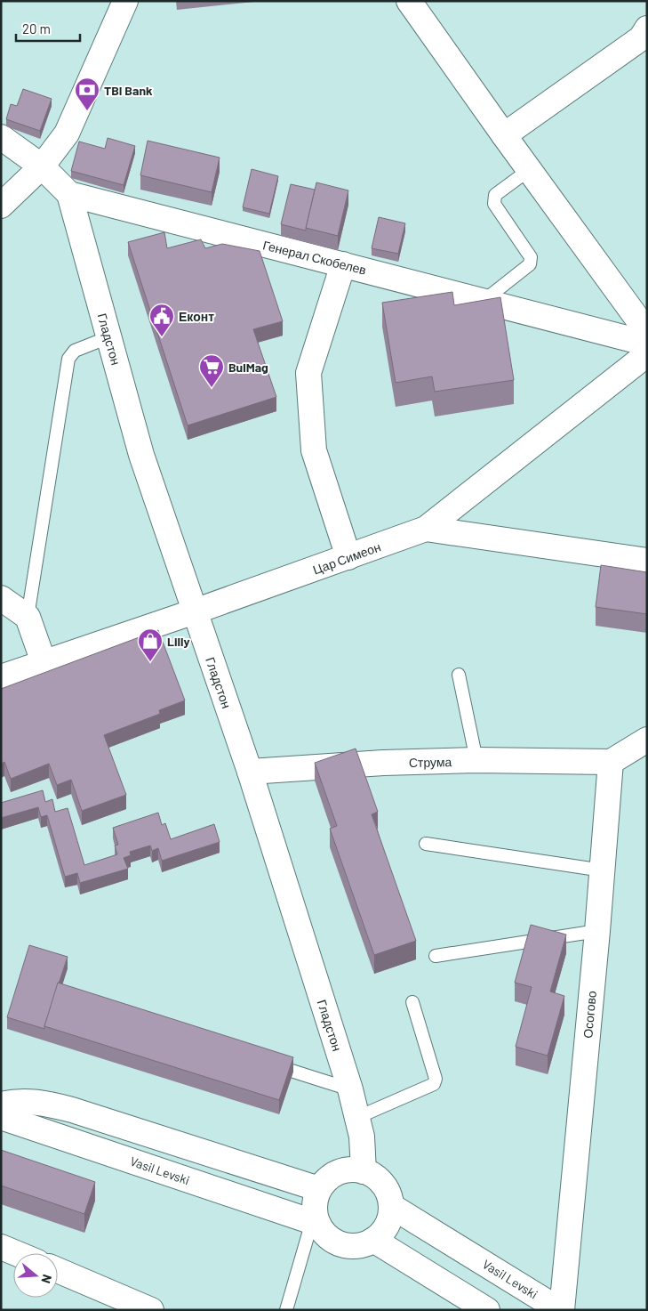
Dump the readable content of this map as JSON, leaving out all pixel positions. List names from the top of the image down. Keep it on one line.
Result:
{"streets":{"street":["Генерал Скобелев","Гладстон","Цар Симеон","Струма","Осогово","Vasil Levski"]},"crossings":[["Генерал Скобелев","Гладстон"],["Гладстон","Цар Симеон"],["Гладстон","Струма"],["Гладстон","Vasil Levski"],["Струма","Осогово"],["Осогово","Vasil Levski"]],"places":{"bank":["TBI Bank"],"public building":["Еконт"],"supermarket":["BulMag"],"shop":["Lilly"]},"scale_bar":"20 m","north":"right"}
